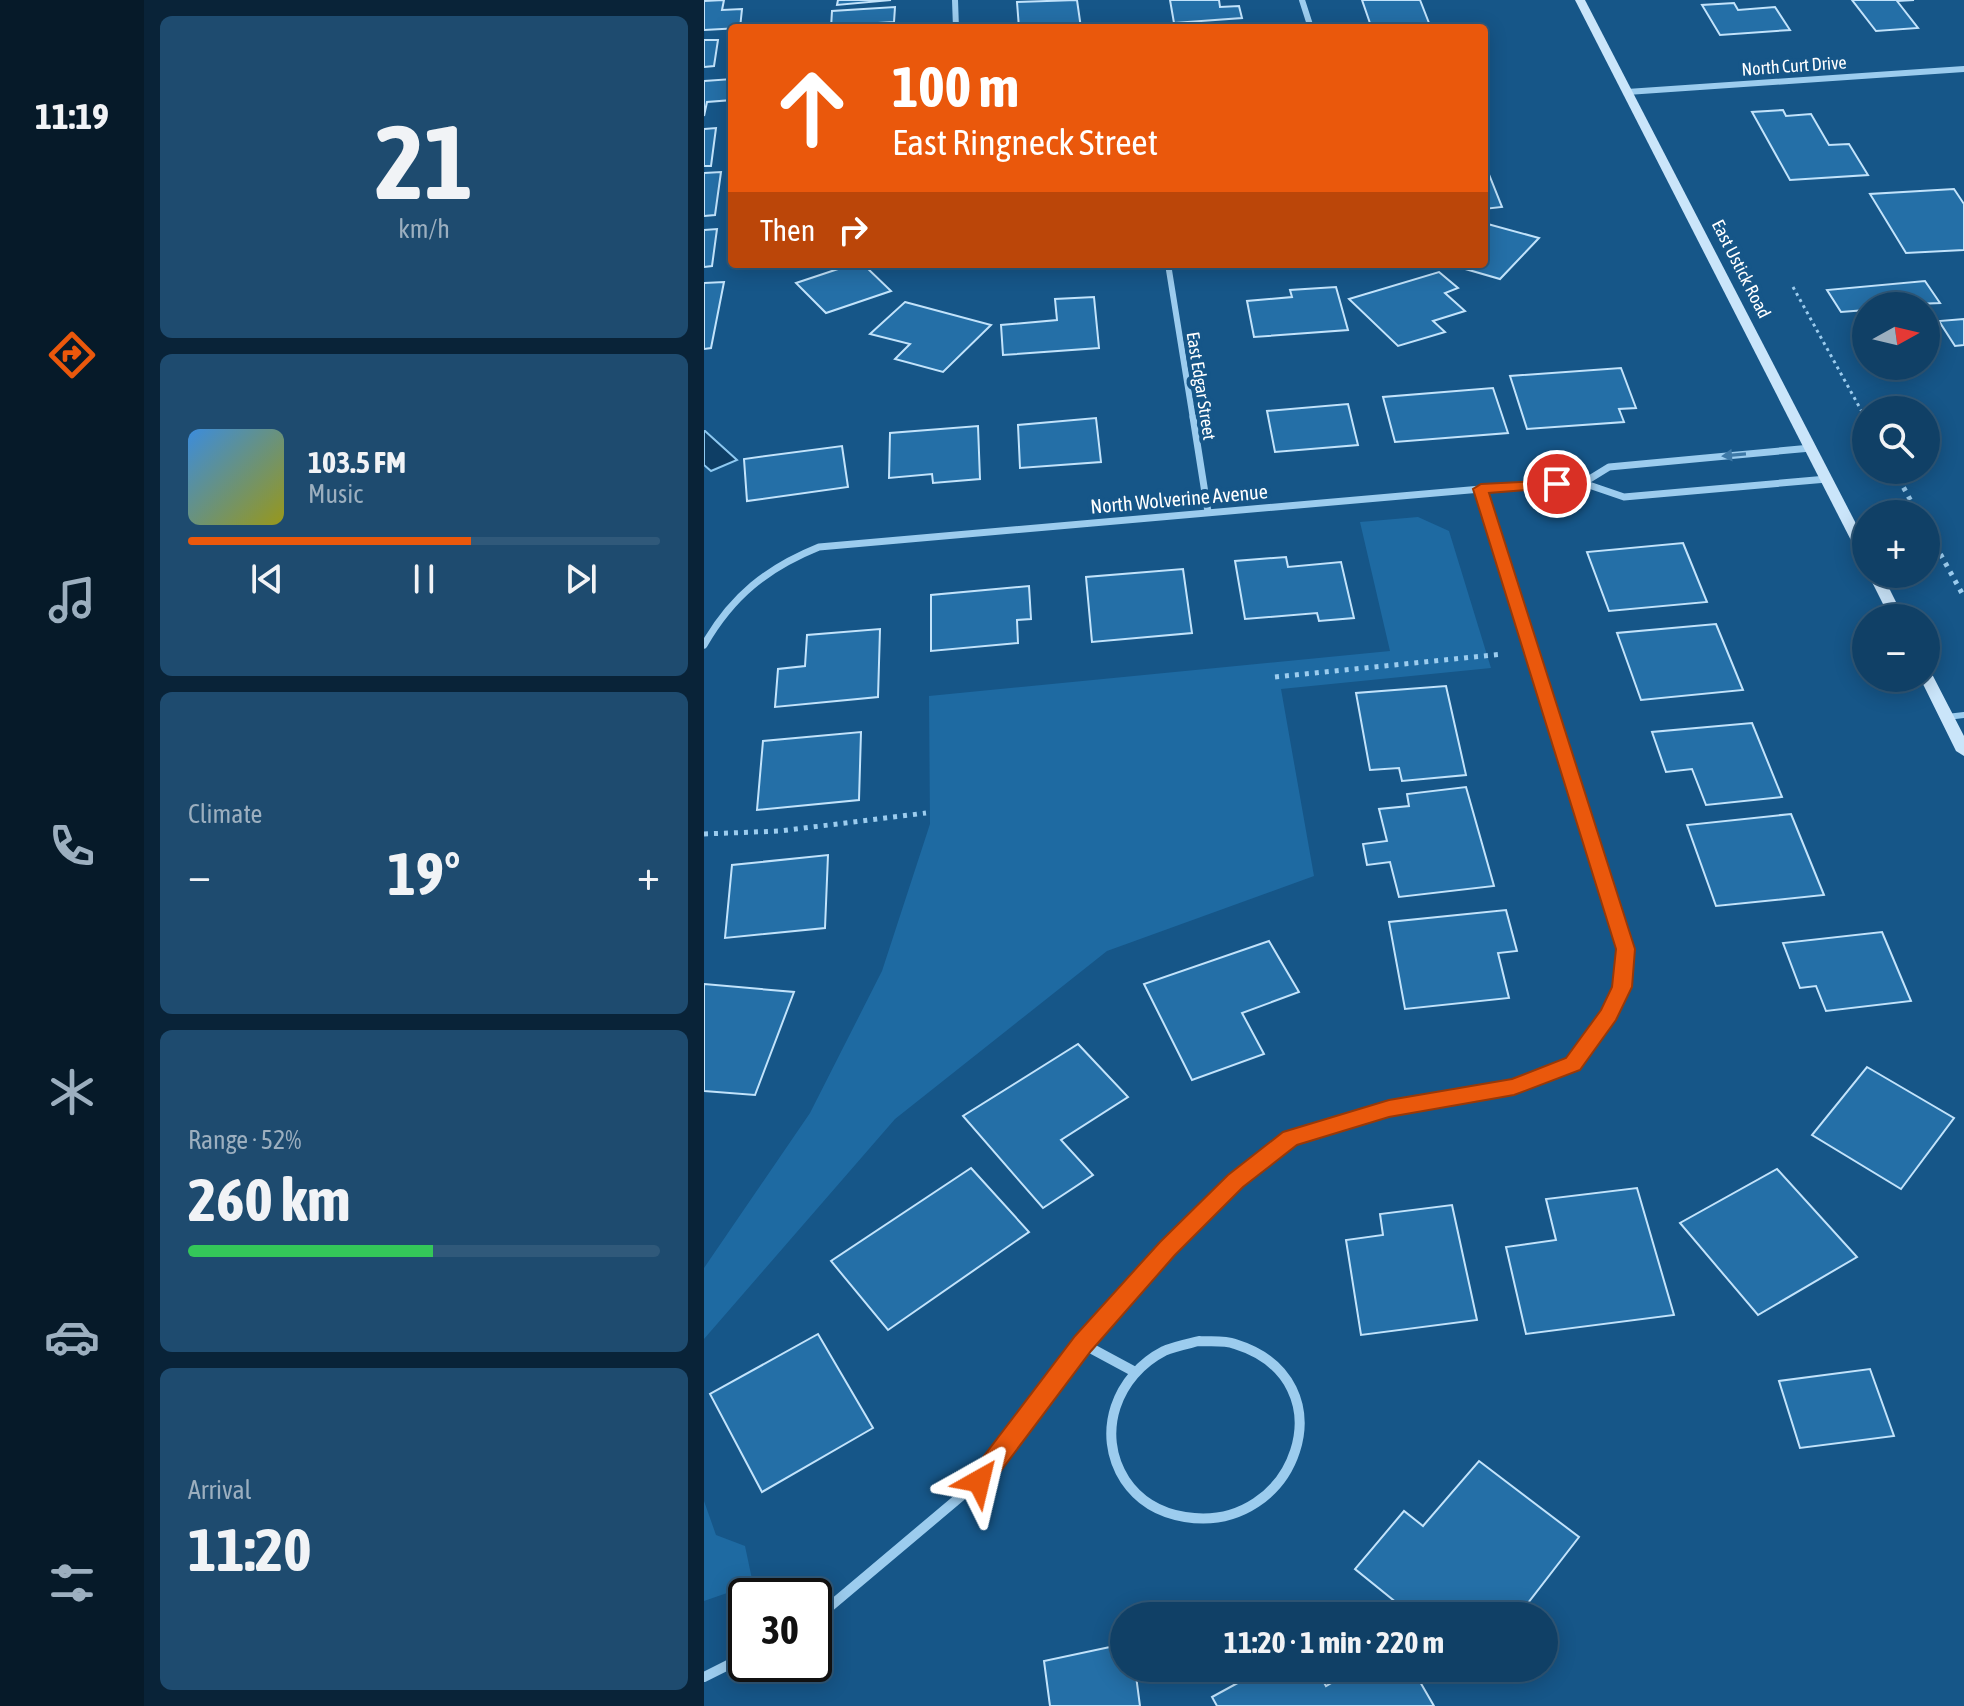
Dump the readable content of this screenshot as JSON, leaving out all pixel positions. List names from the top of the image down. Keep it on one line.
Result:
{"streets":{"main road":["East Ustick Road"],"street":["North Curt Drive","East Edgar Street","North Wolverine Avenue"]},"crossings":[["North Curt Drive","East Ustick Road"],["East Ustick Road","North Wolverine Avenue"],["East Edgar Street","North Wolverine Avenue"]],"north":"right","page":{"tabs":"11:19","tile":[["21","km/h"],"Climate",["Range · 52%","260 km"],["Arrival","11:20"]],"turn":["100 m","East Ringneck Street"],"then":"Then","map_buttons":["+","−"],"song":["103.5 FM","Music"],"heat":["−","19°","+"],"limit":"30","trip":"11:20 · 1 min · 220 m"}}
